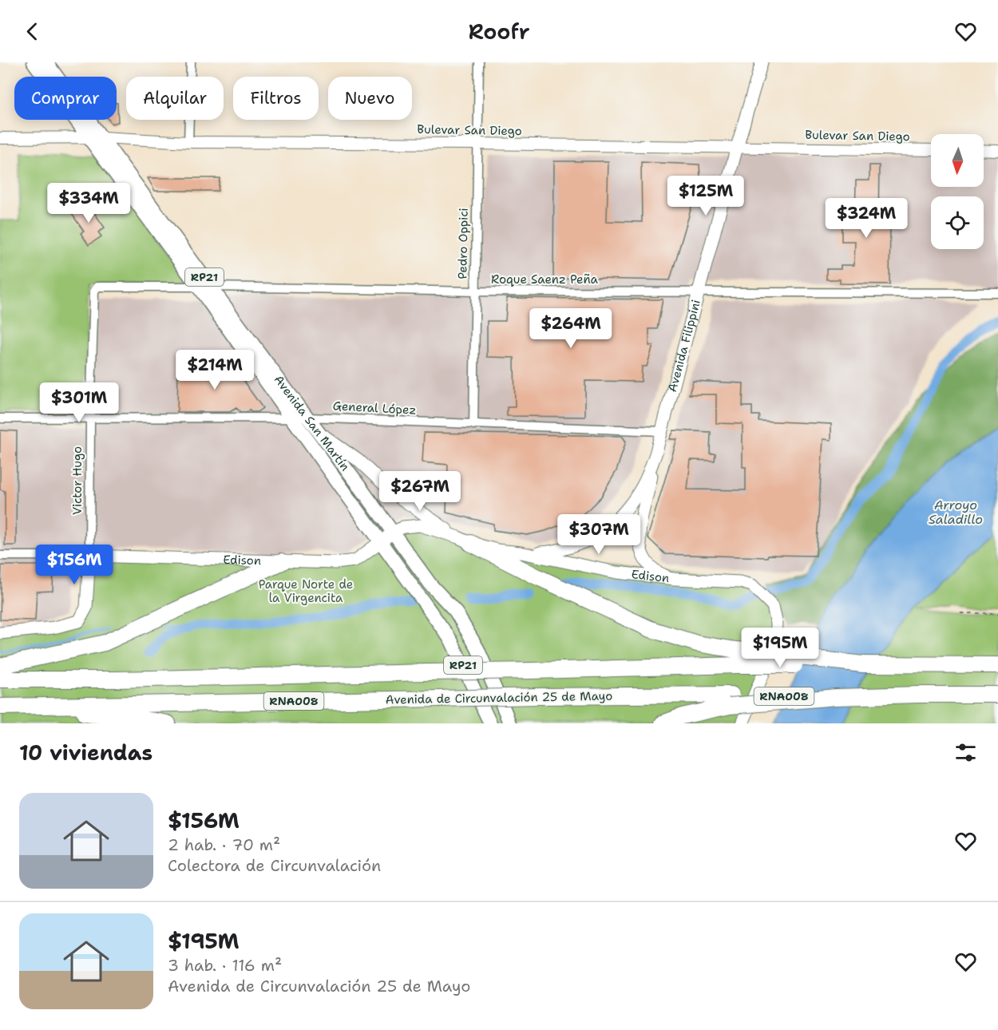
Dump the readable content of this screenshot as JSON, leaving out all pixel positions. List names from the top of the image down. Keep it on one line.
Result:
{"streets":{"highway":["RNA008","Avenida de Circunvalación 25 de Mayo"],"main road":["RP21","Avenida Filippini","Avenida San Martín","Edison"],"street":["Bulevar San Diego","Pedro Oppici","Roque Saenz Peña","General López","Victor Hugo"]},"crossings":[["Bulevar San Diego","Pedro Oppici"],["Bulevar San Diego","Avenida Filippini"],["Bulevar San Diego","Avenida San Martín"],["Pedro Oppici","Roque Saenz Peña"],["Pedro Oppici","General López"],["Roque Saenz Peña","Avenida Filippini"],["Roque Saenz Peña","Avenida San Martín"],["Roque Saenz Peña","Victor Hugo"],["Avenida Filippini","General López"],["Avenida Filippini","Edison"],["General López","Avenida San Martín"],["General López","Victor Hugo"],["Avenida San Martín","Edison"],["Victor Hugo","Edison"],["Edison","RNA008"],["RNA008","Avenida de Circunvalación 25 de Mayo"]],"water":["Arroyo Saladillo"],"parks":["Parque Norte de la Virgencita"],"north":"bottom","page":{"header":"Roofr","chip":["Comprar","Alquilar","Filtros","Nuevo"],"price":["$125M","$334M","$324M","$264M","$214M","$301M","$267M","$307M","$156M","$195M"],"heading":"10 viviendas","list":[{"name":"$156M","note":"2 hab. · 70 m² · Colectora de Circunvalación"},{"name":"$195M","note":"3 hab. · 116 m² · Avenida de Circunvalación 25 de Mayo"}]}}
